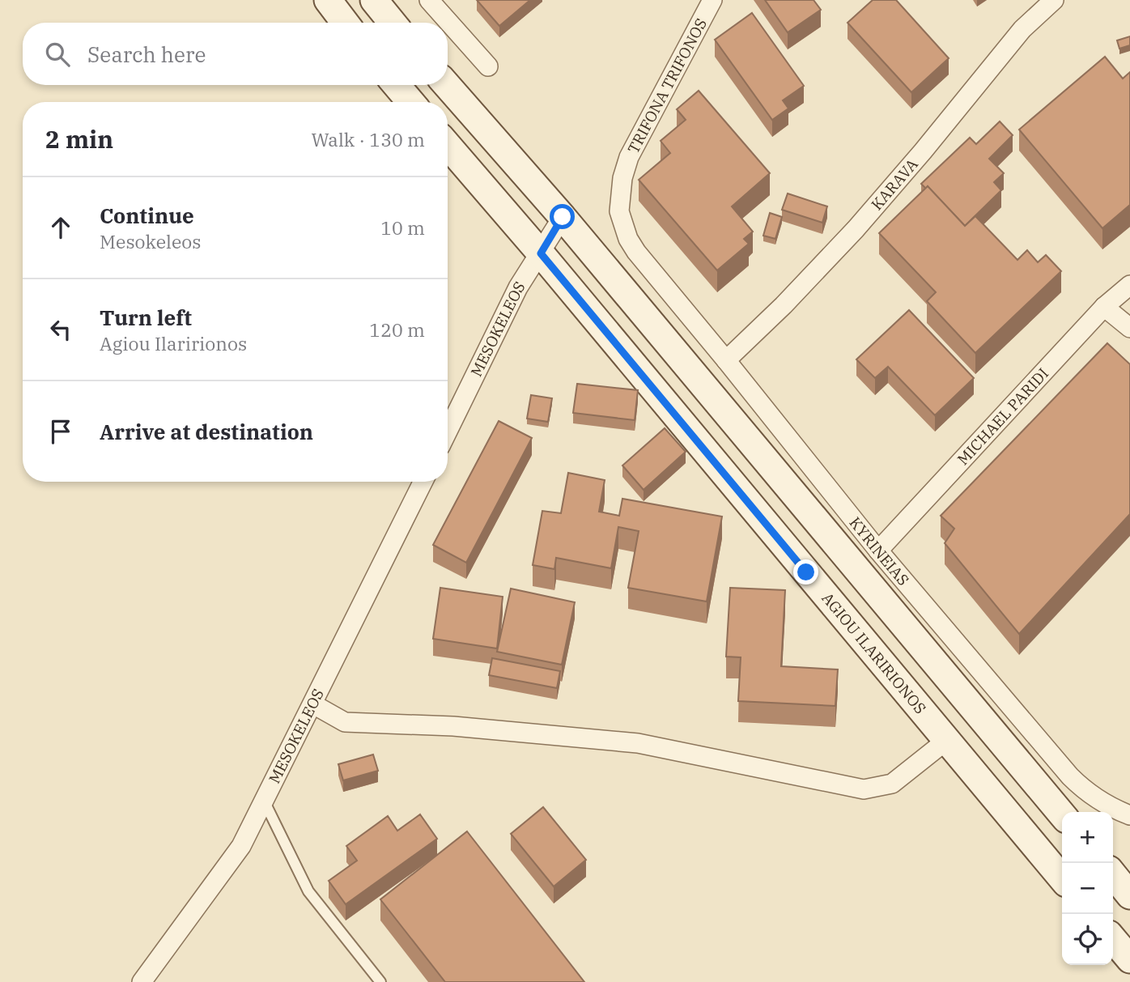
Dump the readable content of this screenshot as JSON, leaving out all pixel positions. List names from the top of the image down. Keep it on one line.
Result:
{"streets":{"main road":["AGIOU ILARIRIONOS"],"street":["TRIFONA TRIFONOS","KARAVA","MESOKELEOS","MICHAEL PARIDI","KYRINEIAS"]},"crossings":[["TRIFONA TRIFONOS","KYRINEIAS"],["KARAVA","KYRINEIAS"],["MESOKELEOS","AGIOU ILARIRIONOS"],["MICHAEL PARIDI","KYRINEIAS"]],"page":{"search":"Search here","heading":["2 min","Walk · 130 m"],"list":[["Continue","Mesokeleos","10 m"],["Turn left","Agiou Ilaririonos","120 m"],"Arrive at destination"],"map_buttons":["+","−"]}}
